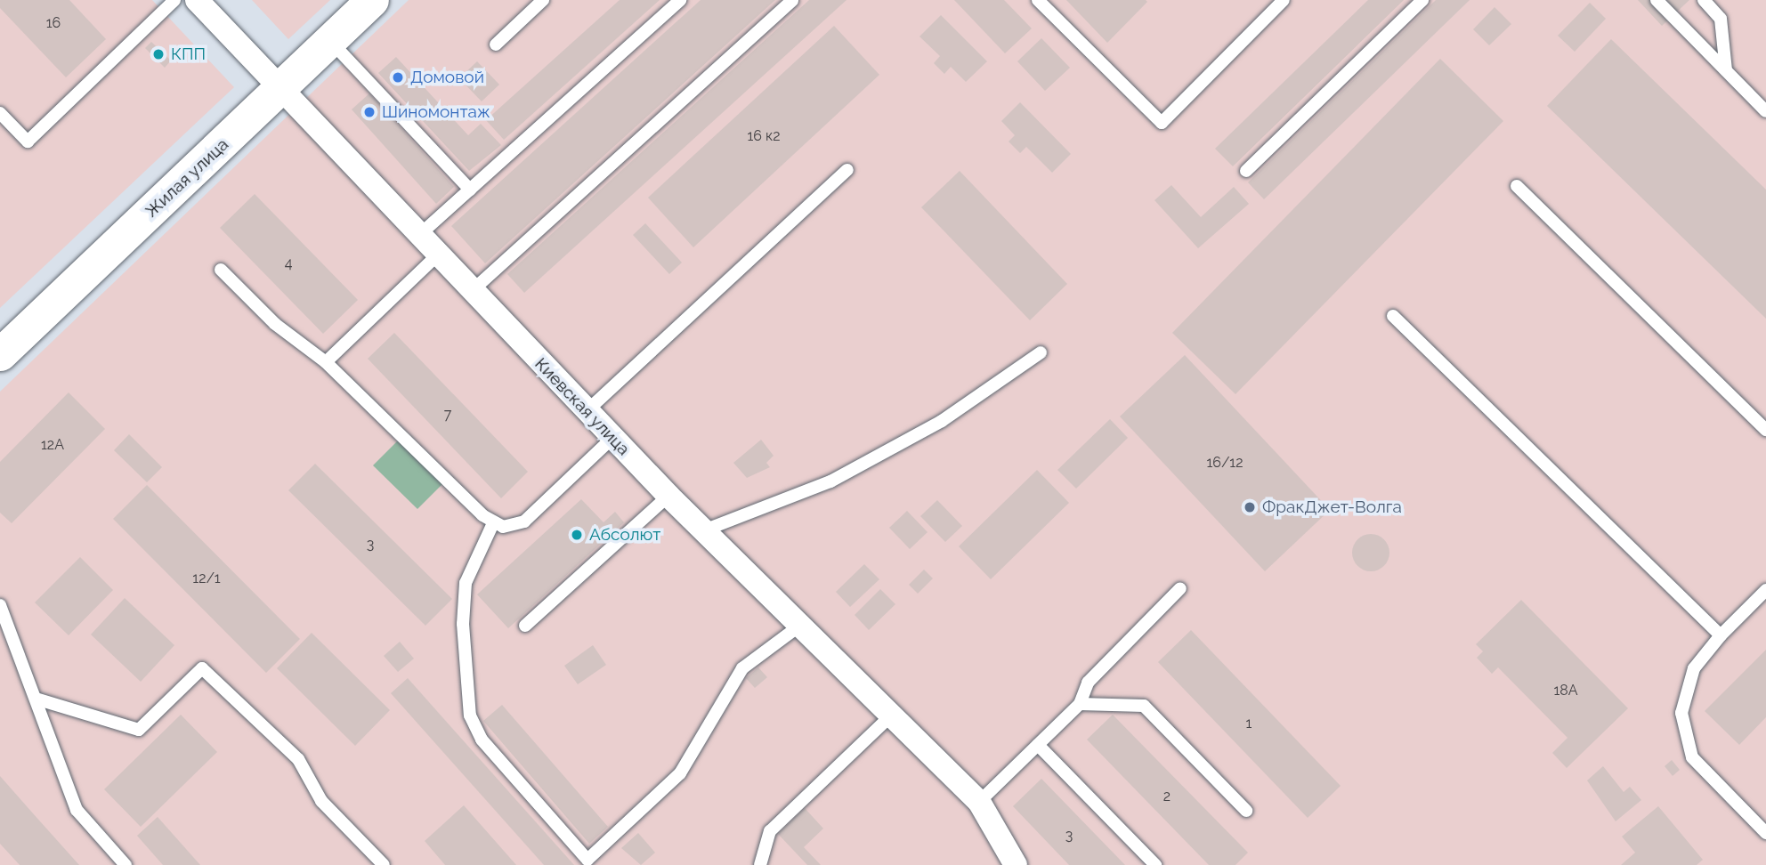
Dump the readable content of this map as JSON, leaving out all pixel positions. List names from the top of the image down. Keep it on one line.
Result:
{"streets":{"main road":["Жилая улица"],"street":["Киевская улица"]},"crossings":[["Жилая улица","Киевская улица"]],"places":["КПП","Домовой","Шиномонтаж","ФракДжет-Волга","Абсолют"],"house_numbers":["16","16 к2","4","7","12А","16/12","3","12/1","18А","1","2","3"]}
